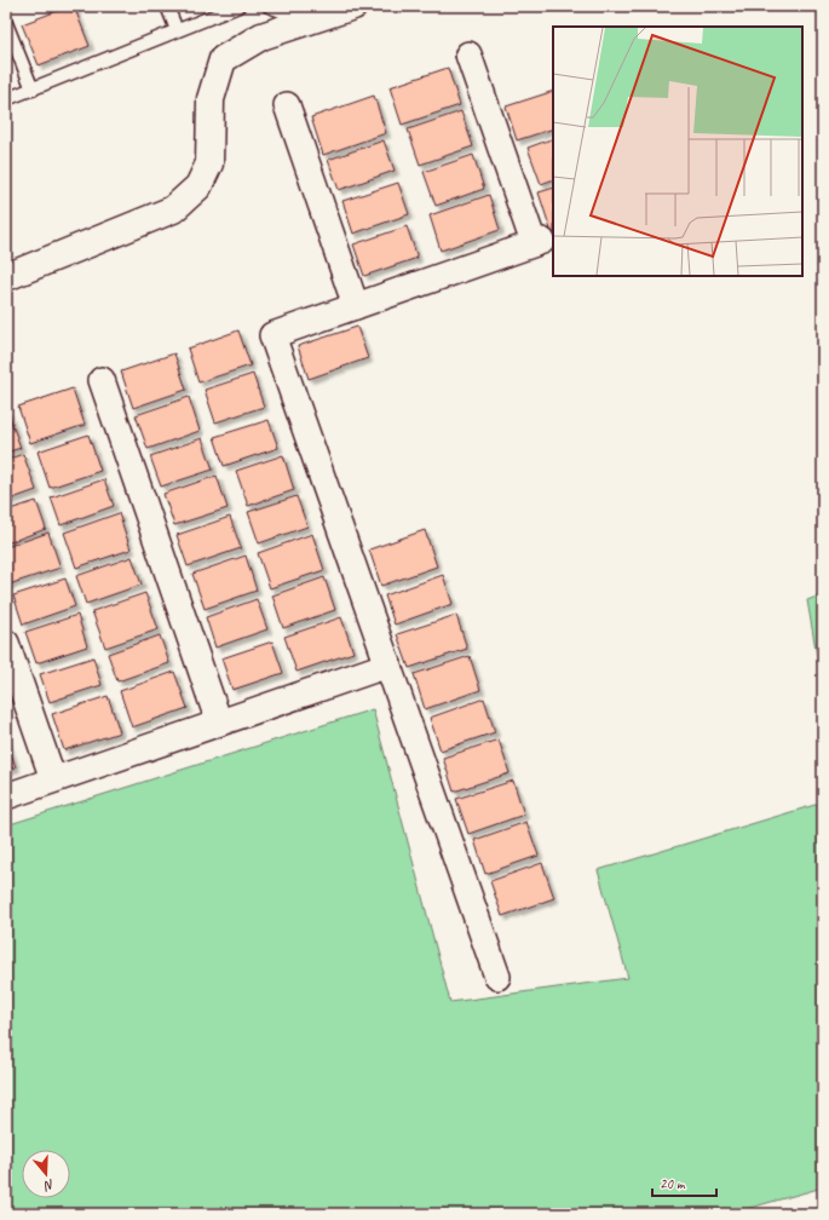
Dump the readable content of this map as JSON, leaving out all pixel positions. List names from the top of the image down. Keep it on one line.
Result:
{"scale_bar":"20 m","north":"bottom"}
